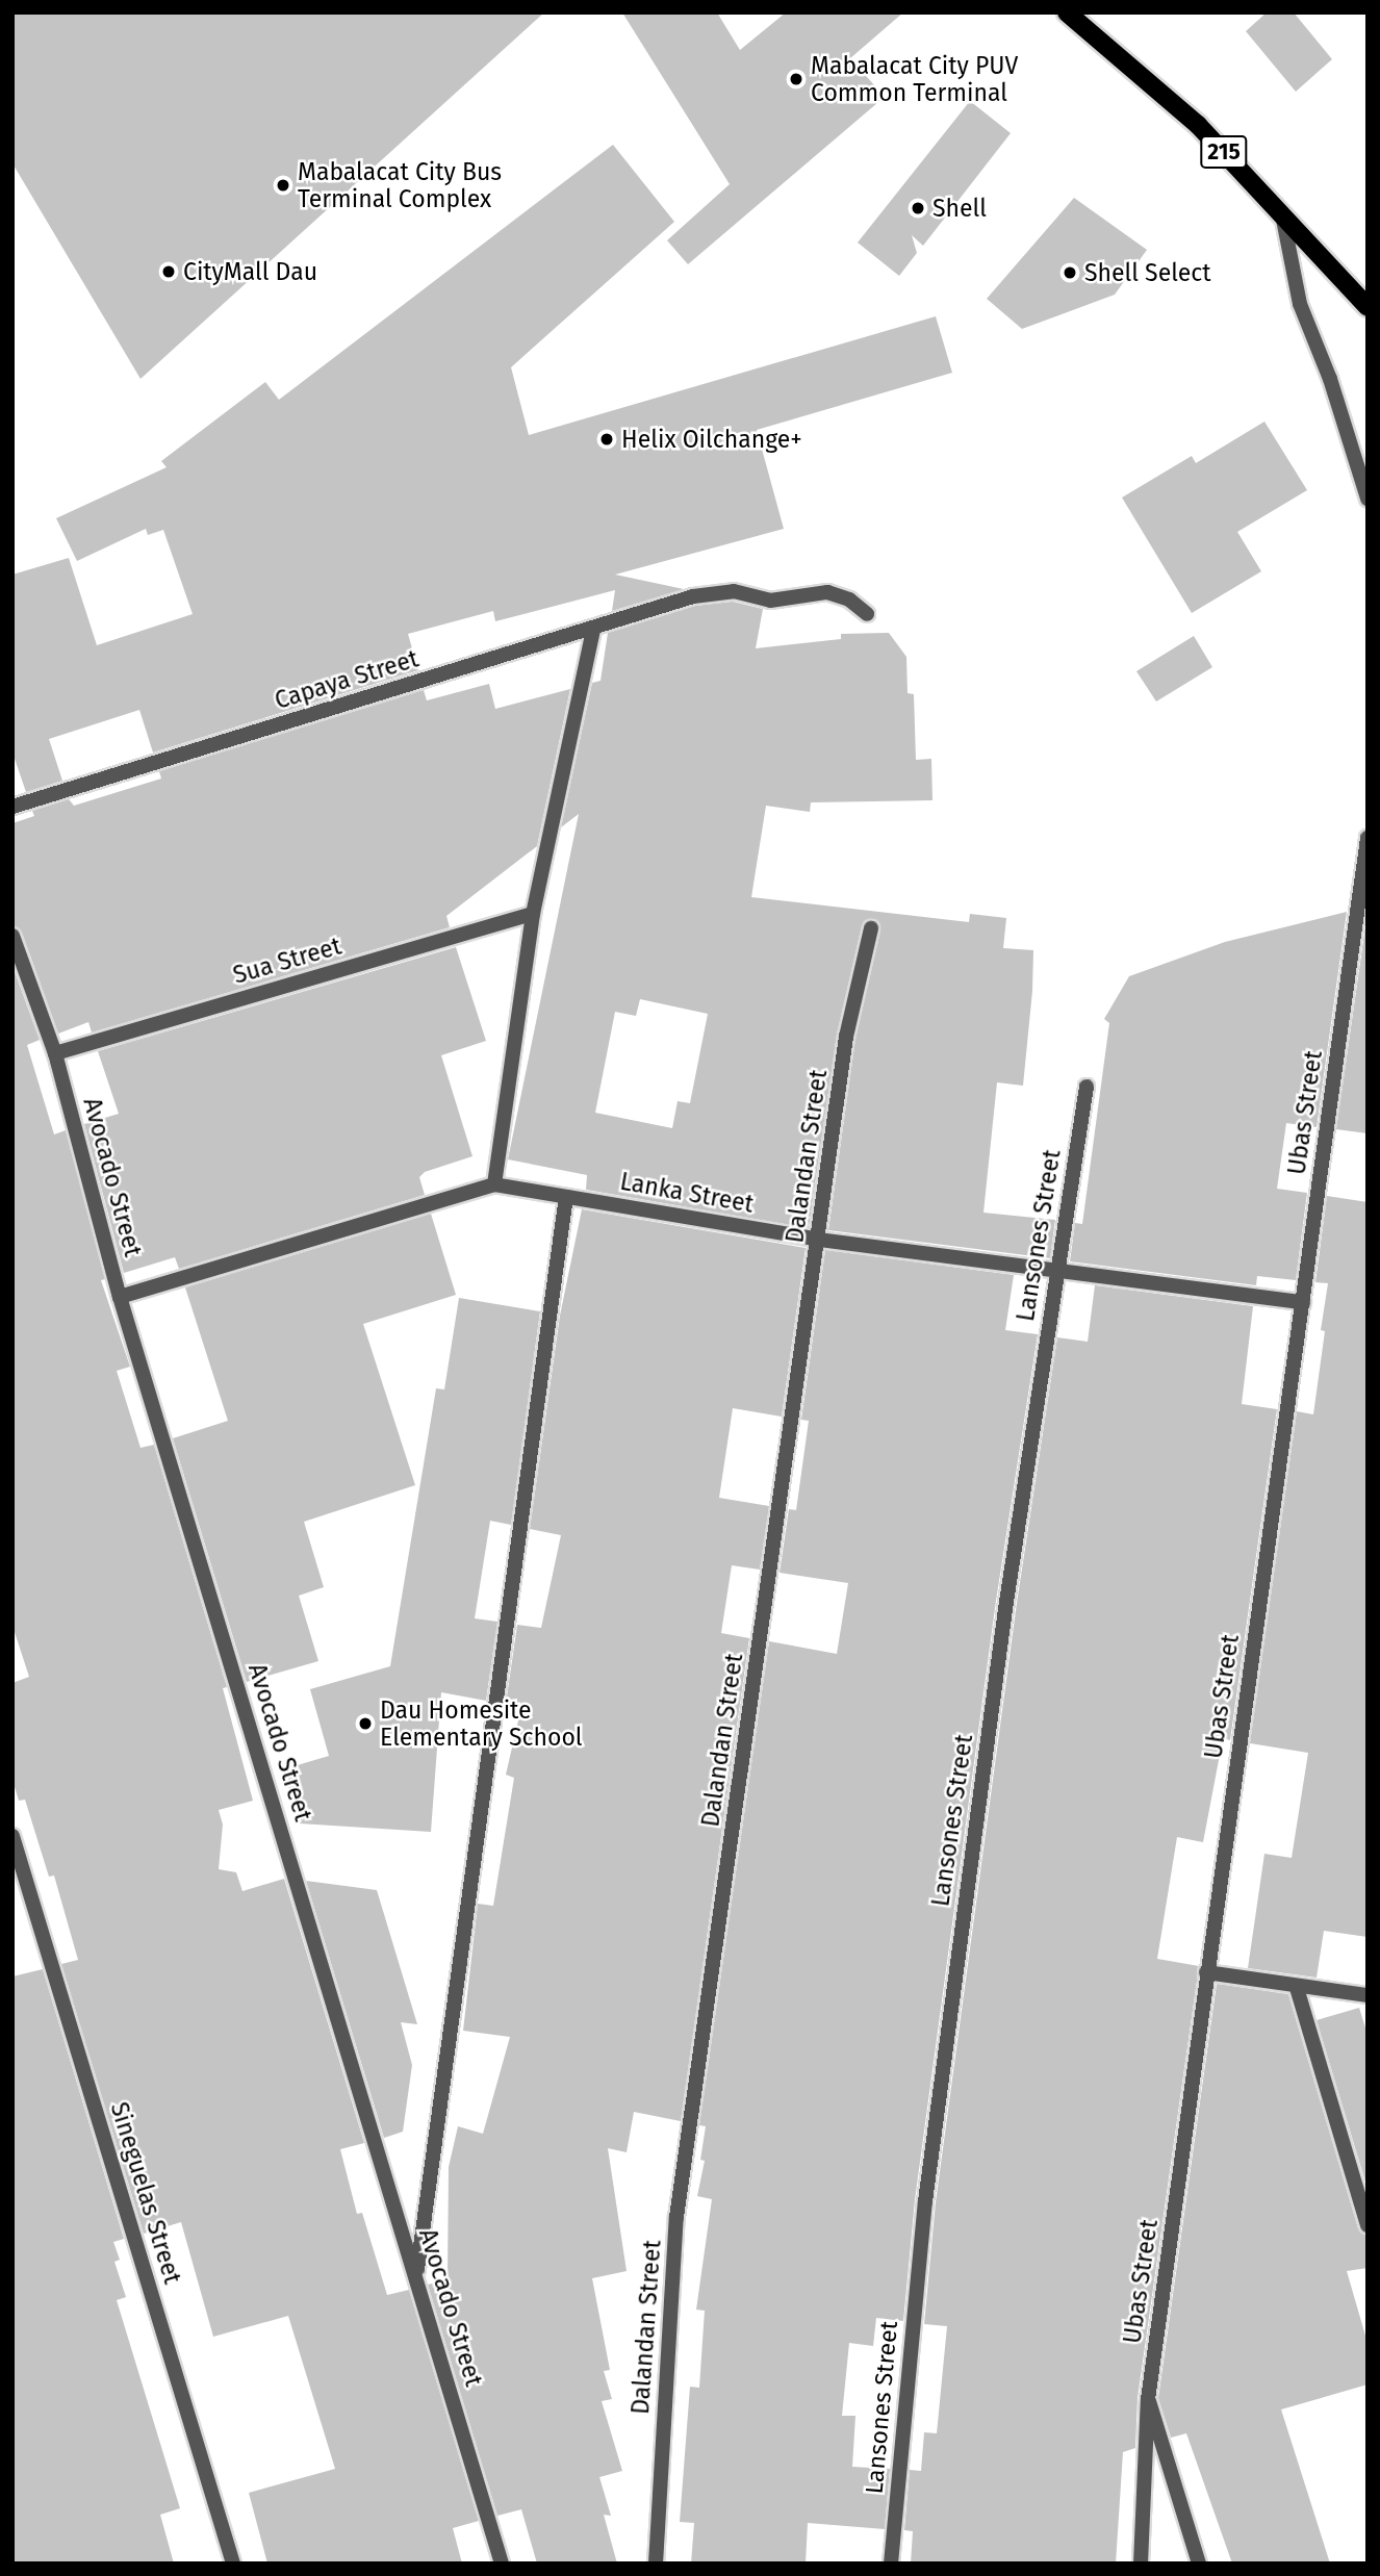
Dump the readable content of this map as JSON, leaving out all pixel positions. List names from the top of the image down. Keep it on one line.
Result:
{"streets":{"main road":["215"],"street":["Capaya Street","Sua Street","Ubas Street","Dalandan Street","Avocado Street","Lanka Street","Lansones Street","Sineguelas Street"]},"crossings":[["Sua Street","Avocado Street"],["Ubas Street","Lanka Street"],["Dalandan Street","Lanka Street"],["Avocado Street","Lanka Street"],["Lanka Street","Lansones Street"]],"places":["Mabalacat City PUV Common Terminal","Mabalacat City Bus Terminal Complex","Shell","CityMall Dau","Shell Select","Helix Oilchange+","Dau Homesite Elementary School"]}
